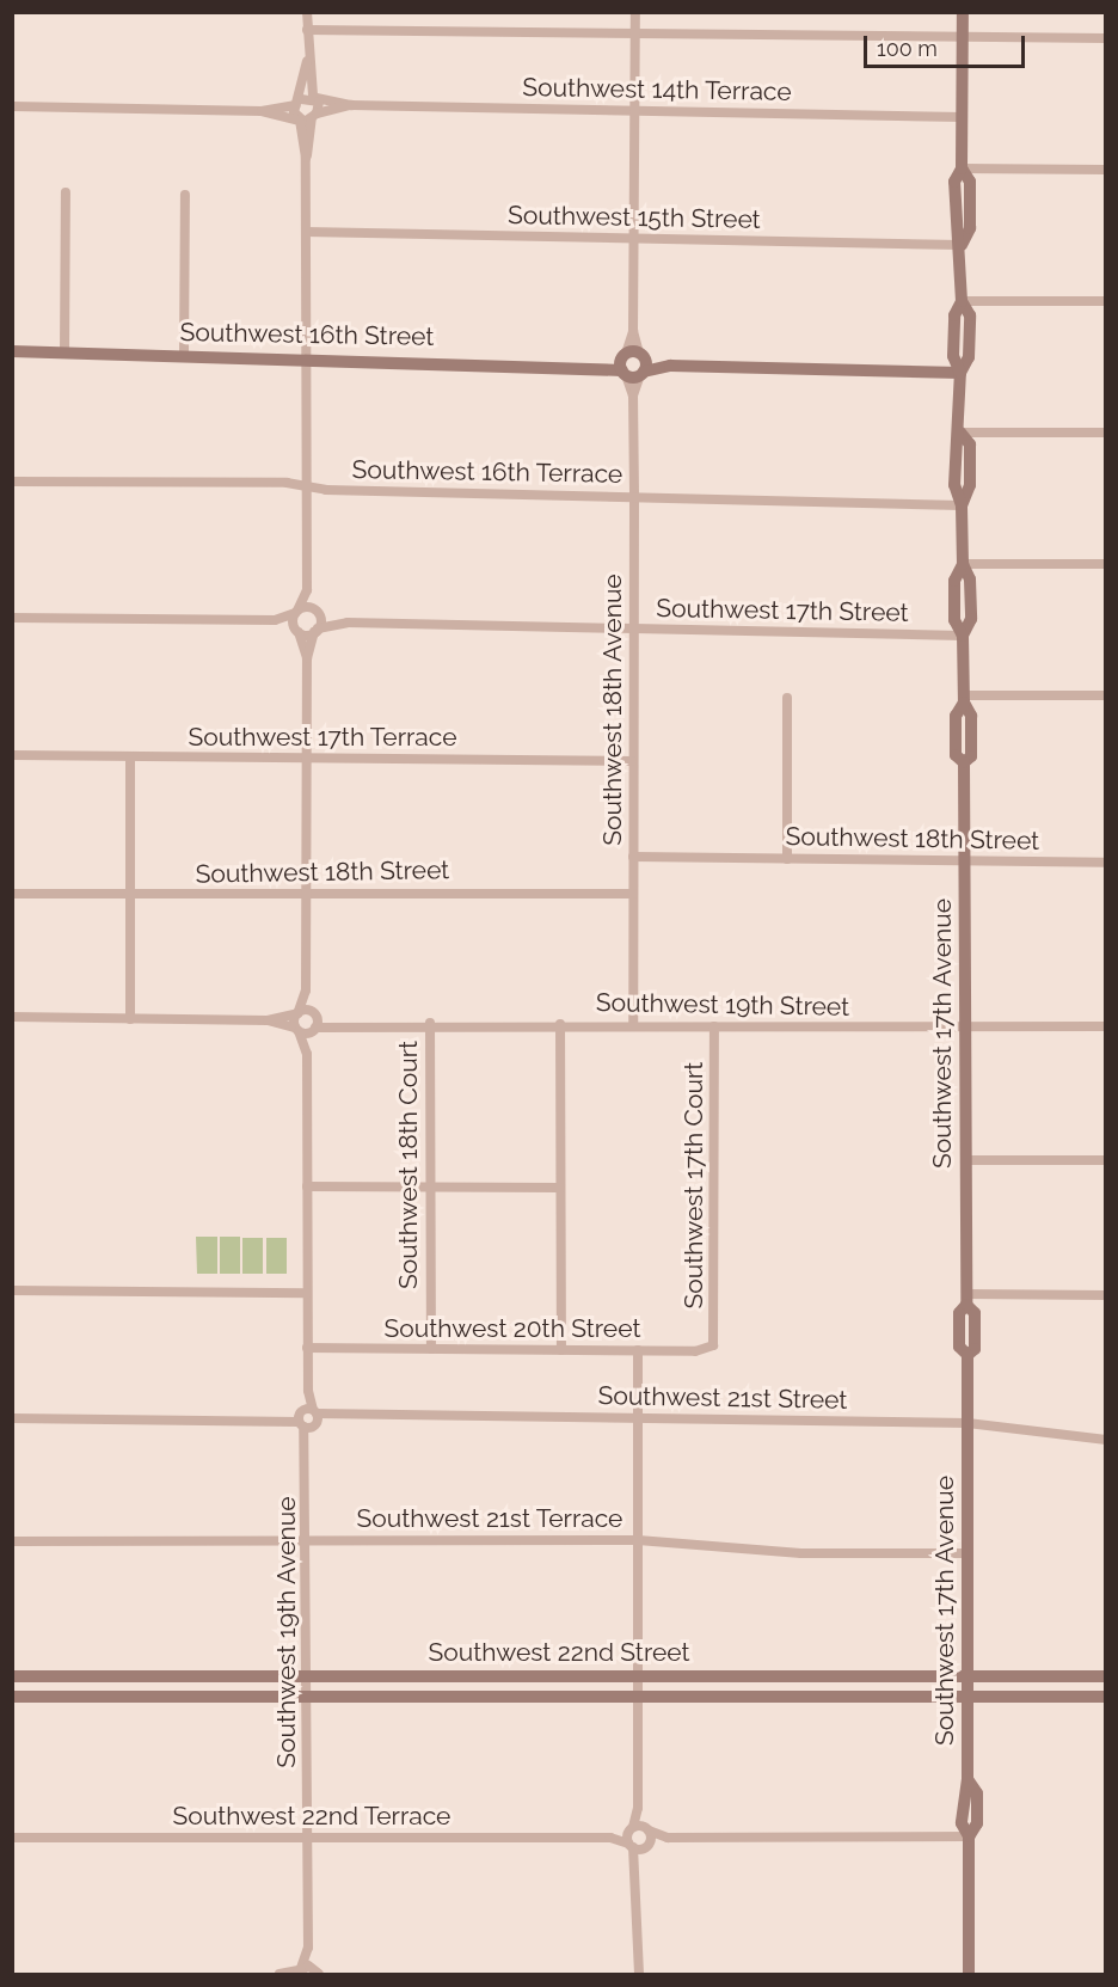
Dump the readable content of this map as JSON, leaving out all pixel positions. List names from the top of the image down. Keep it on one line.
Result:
{"streets":{"main road":["Southwest 16th Street","Southwest 17th Avenue","Southwest 22nd Street"],"street":["Southwest 14th Terrace","Southwest 15th Street","Southwest 16th Terrace","Southwest 17th Street","Southwest 18th Avenue","Southwest 17th Terrace","Southwest 18th Street","Southwest 19th Street","Southwest 18th Court","Southwest 17th Court","Southwest 20th Street","Southwest 21st Street","Southwest 21st Terrace","Southwest 19th Avenue","Southwest 22nd Terrace"]},"crossings":[["Southwest 14th Terrace","Southwest 17th Avenue"],["Southwest 15th Street","Southwest 17th Avenue"],["Southwest 16th Street","Southwest 18th Avenue"],["Southwest 16th Street","Southwest 17th Avenue"],["Southwest 16th Terrace","Southwest 18th Avenue"],["Southwest 16th Terrace","Southwest 17th Avenue"],["Southwest 17th Street","Southwest 18th Avenue"],["Southwest 17th Street","Southwest 17th Avenue"],["Southwest 18th Avenue","Southwest 17th Terrace"],["Southwest 18th Avenue","Southwest 18th Street"],["Southwest 18th Avenue","Southwest 19th Street"],["Southwest 18th Street","Southwest 17th Avenue"],["Southwest 19th Street","Southwest 17th Avenue"],["Southwest 19th Street","Southwest 18th Court"],["Southwest 19th Street","Southwest 17th Court"],["Southwest 19th Street","Southwest 19th Avenue"],["Southwest 17th Avenue","Southwest 21st Street"],["Southwest 17th Avenue","Southwest 21st Terrace"],["Southwest 17th Avenue","Southwest 22nd Street"],["Southwest 18th Court","Southwest 20th Street"],["Southwest 17th Court","Southwest 20th Street"],["Southwest 20th Street","Southwest 19th Avenue"],["Southwest 21st Street","Southwest 19th Avenue"],["Southwest 21st Terrace","Southwest 19th Avenue"],["Southwest 19th Avenue","Southwest 22nd Street"],["Southwest 19th Avenue","Southwest 22nd Terrace"]],"scale_bar":"100 m"}
